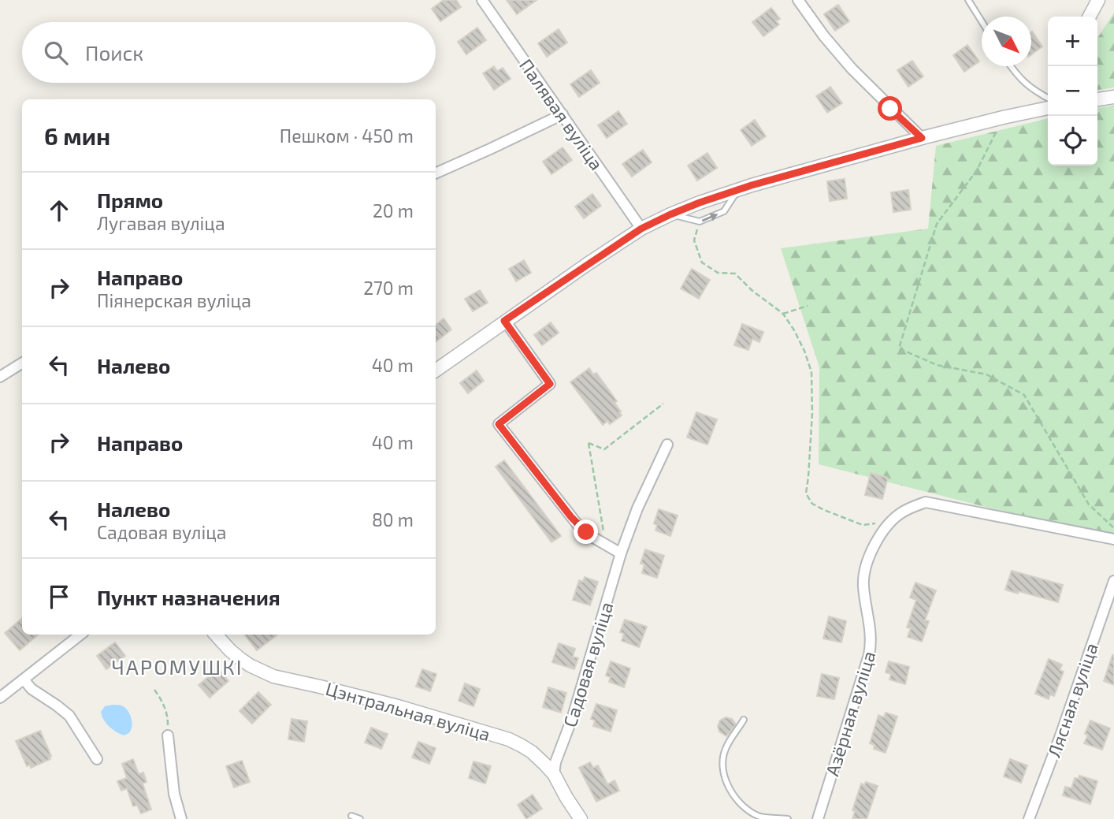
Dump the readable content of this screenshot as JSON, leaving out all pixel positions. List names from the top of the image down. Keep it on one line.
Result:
{"streets":{"street":["Палявая вуліца","Садовая вуліца","Лясная вуліца","Цэнтральная вуліца","Азёрная вуліца"]},"crossings":[["Садовая вуліца","Цэнтральная вуліца"]],"districts":["ЧАРОМУШКІ"],"north":"bottom right","page":{"map_buttons":["+","−"],"search":"Поиск","heading":["6 мин","Пешком · 450 m"],"list":[["Прямо","Лугавая вуліца","20 m"],["Направо","Піянерская вуліца","270 m"],["Налево","40 m"],["Направо","40 m"],["Налево","Садовая вуліца","80 m"],"Пункт назначения"]}}
